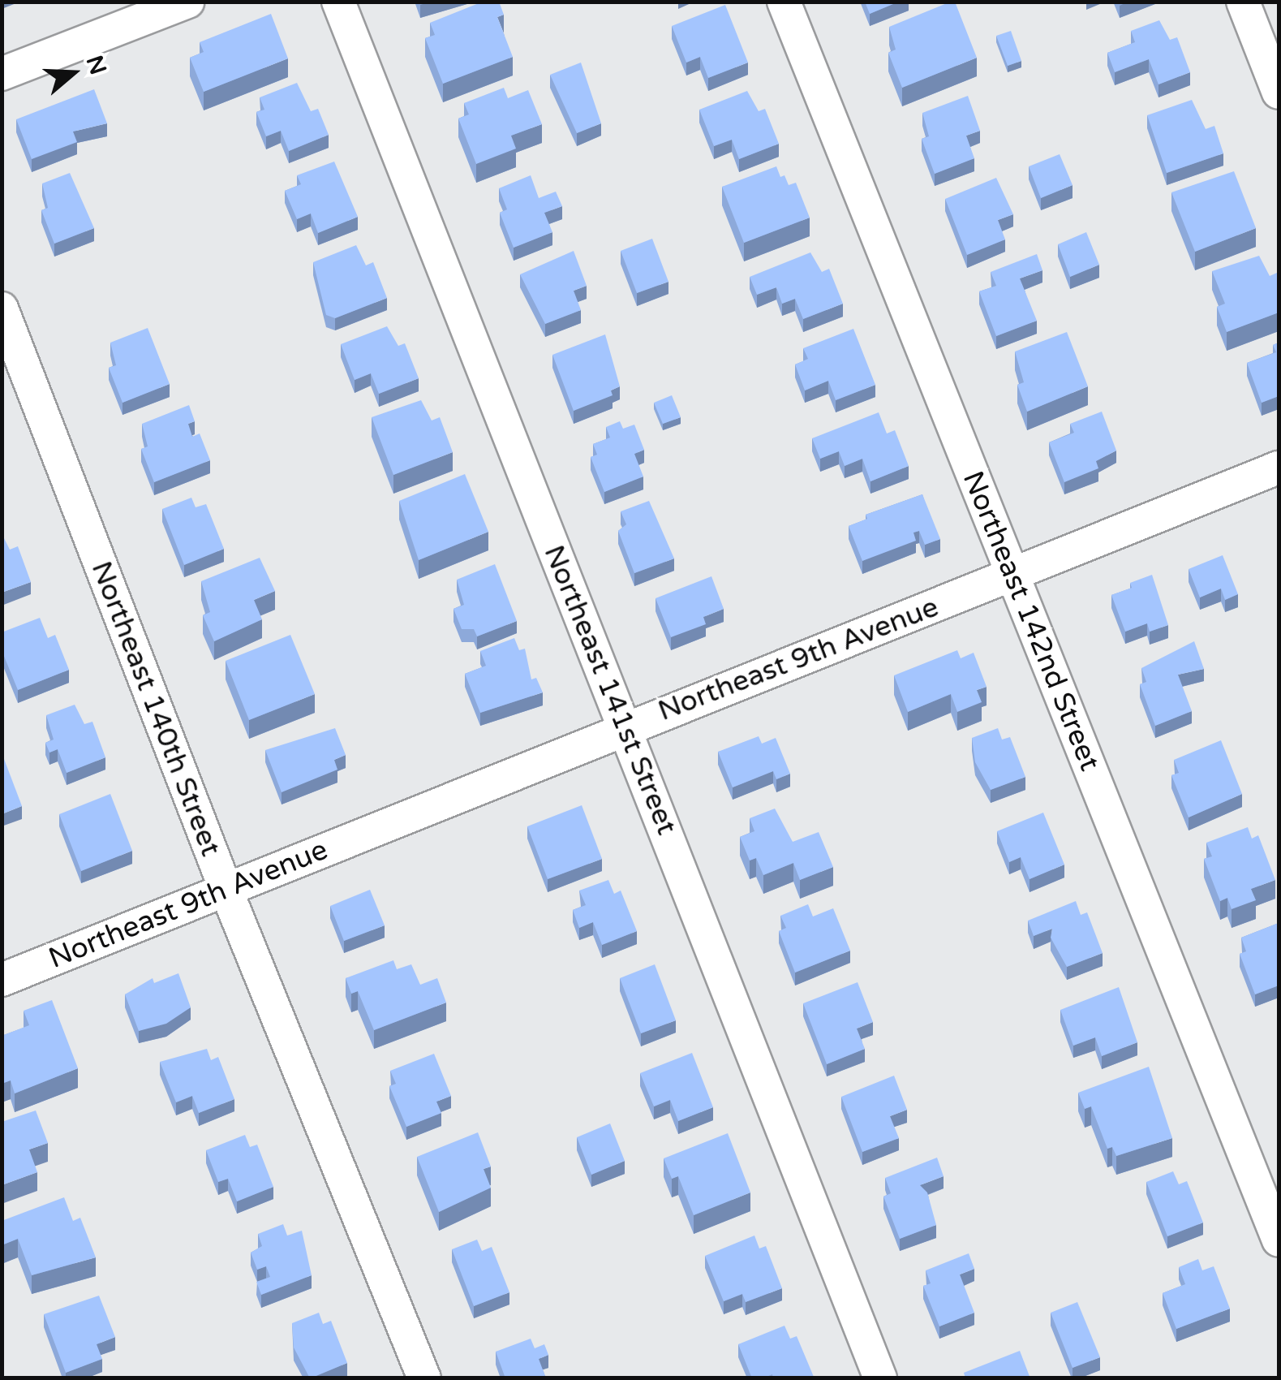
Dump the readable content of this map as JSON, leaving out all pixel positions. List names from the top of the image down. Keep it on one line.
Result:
{"streets":{"street":["Northeast 142nd Street","Northeast 9th Avenue","Northeast 141st Street","Northeast 140th Street"]},"crossings":[["Northeast 142nd Street","Northeast 9th Avenue"],["Northeast 9th Avenue","Northeast 141st Street"],["Northeast 9th Avenue","Northeast 140th Street"]],"north":"right"}
